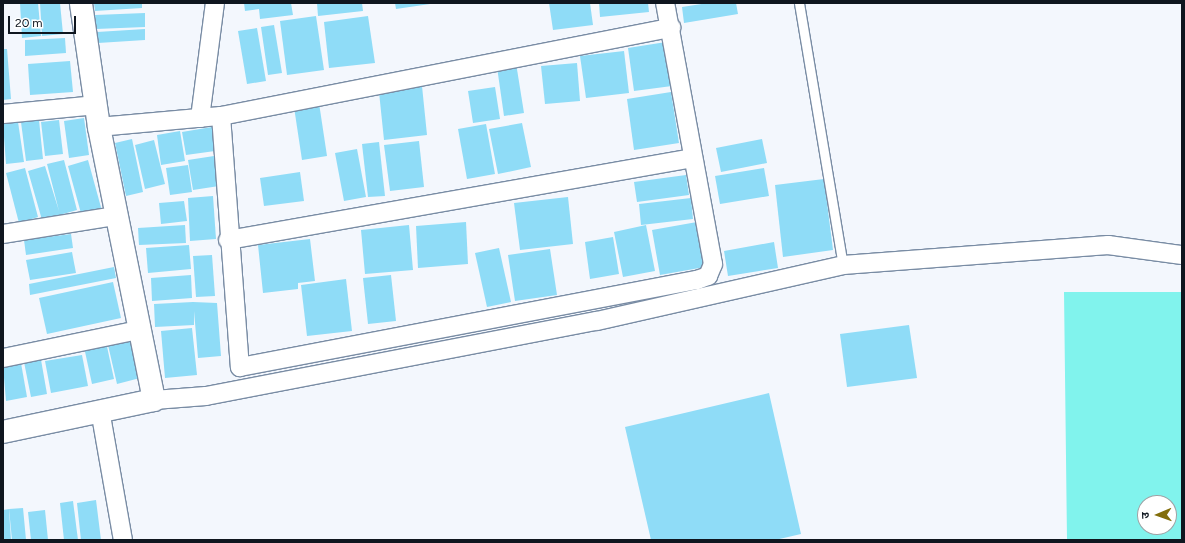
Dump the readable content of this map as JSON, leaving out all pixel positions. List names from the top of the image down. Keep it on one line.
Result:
{"scale_bar":"20 m","north":"left"}
